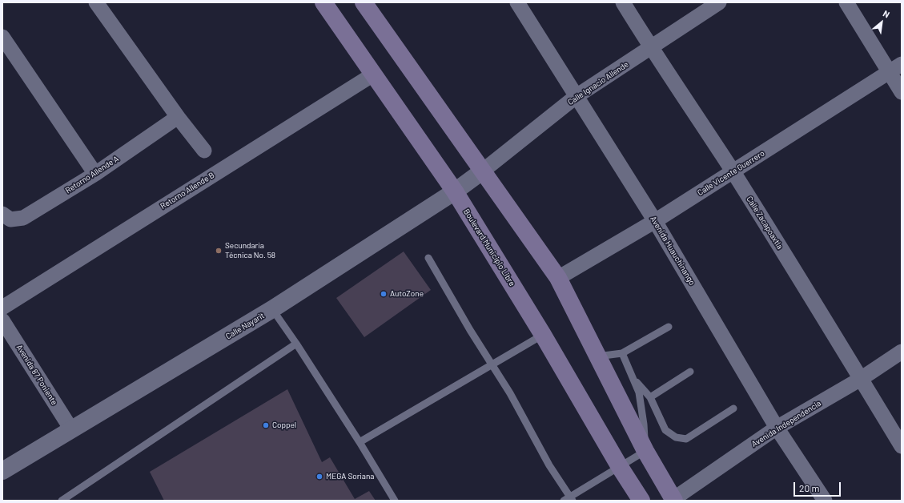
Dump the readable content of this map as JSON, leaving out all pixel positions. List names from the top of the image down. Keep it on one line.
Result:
{"streets":{"main road":["Boulevard Municipio Libre"],"street":["Calle Ignacio Allende","Calle Vicente Guerrero","Retorno Allende A","Retorno Allende B","Calle Zacapoaxtla","Avenida Huauchinango","Calle Nayarit","Avenida 87 Poniente","Avenida Independencia"]},"crossings":[["Calle Ignacio Allende","Calle Zacapoaxtla"],["Calle Ignacio Allende","Avenida Huauchinango"],["Calle Ignacio Allende","Calle Nayarit"],["Calle Vicente Guerrero","Calle Zacapoaxtla"],["Calle Vicente Guerrero","Avenida Huauchinango"],["Retorno Allende B","Boulevard Municipio Libre"],["Calle Zacapoaxtla","Avenida Independencia"],["Boulevard Municipio Libre","Calle Nayarit"],["Avenida Huauchinango","Avenida Independencia"],["Calle Nayarit","Avenida 87 Poniente"]],"places":["Secundaria Técnica No. 58","AutoZone","Coppel","MEGA Soriana"],"scale_bar":"20 m","north":"top right"}
